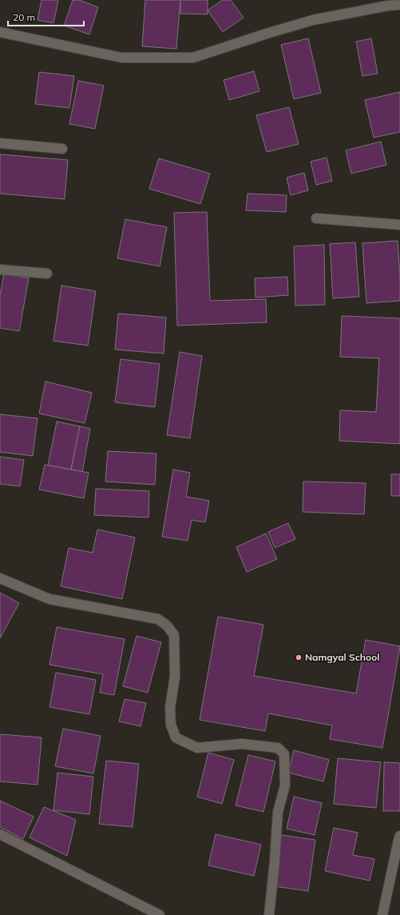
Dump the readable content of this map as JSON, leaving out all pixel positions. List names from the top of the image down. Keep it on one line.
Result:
{"places":["Namgyal School"],"scale_bar":"20 m"}
